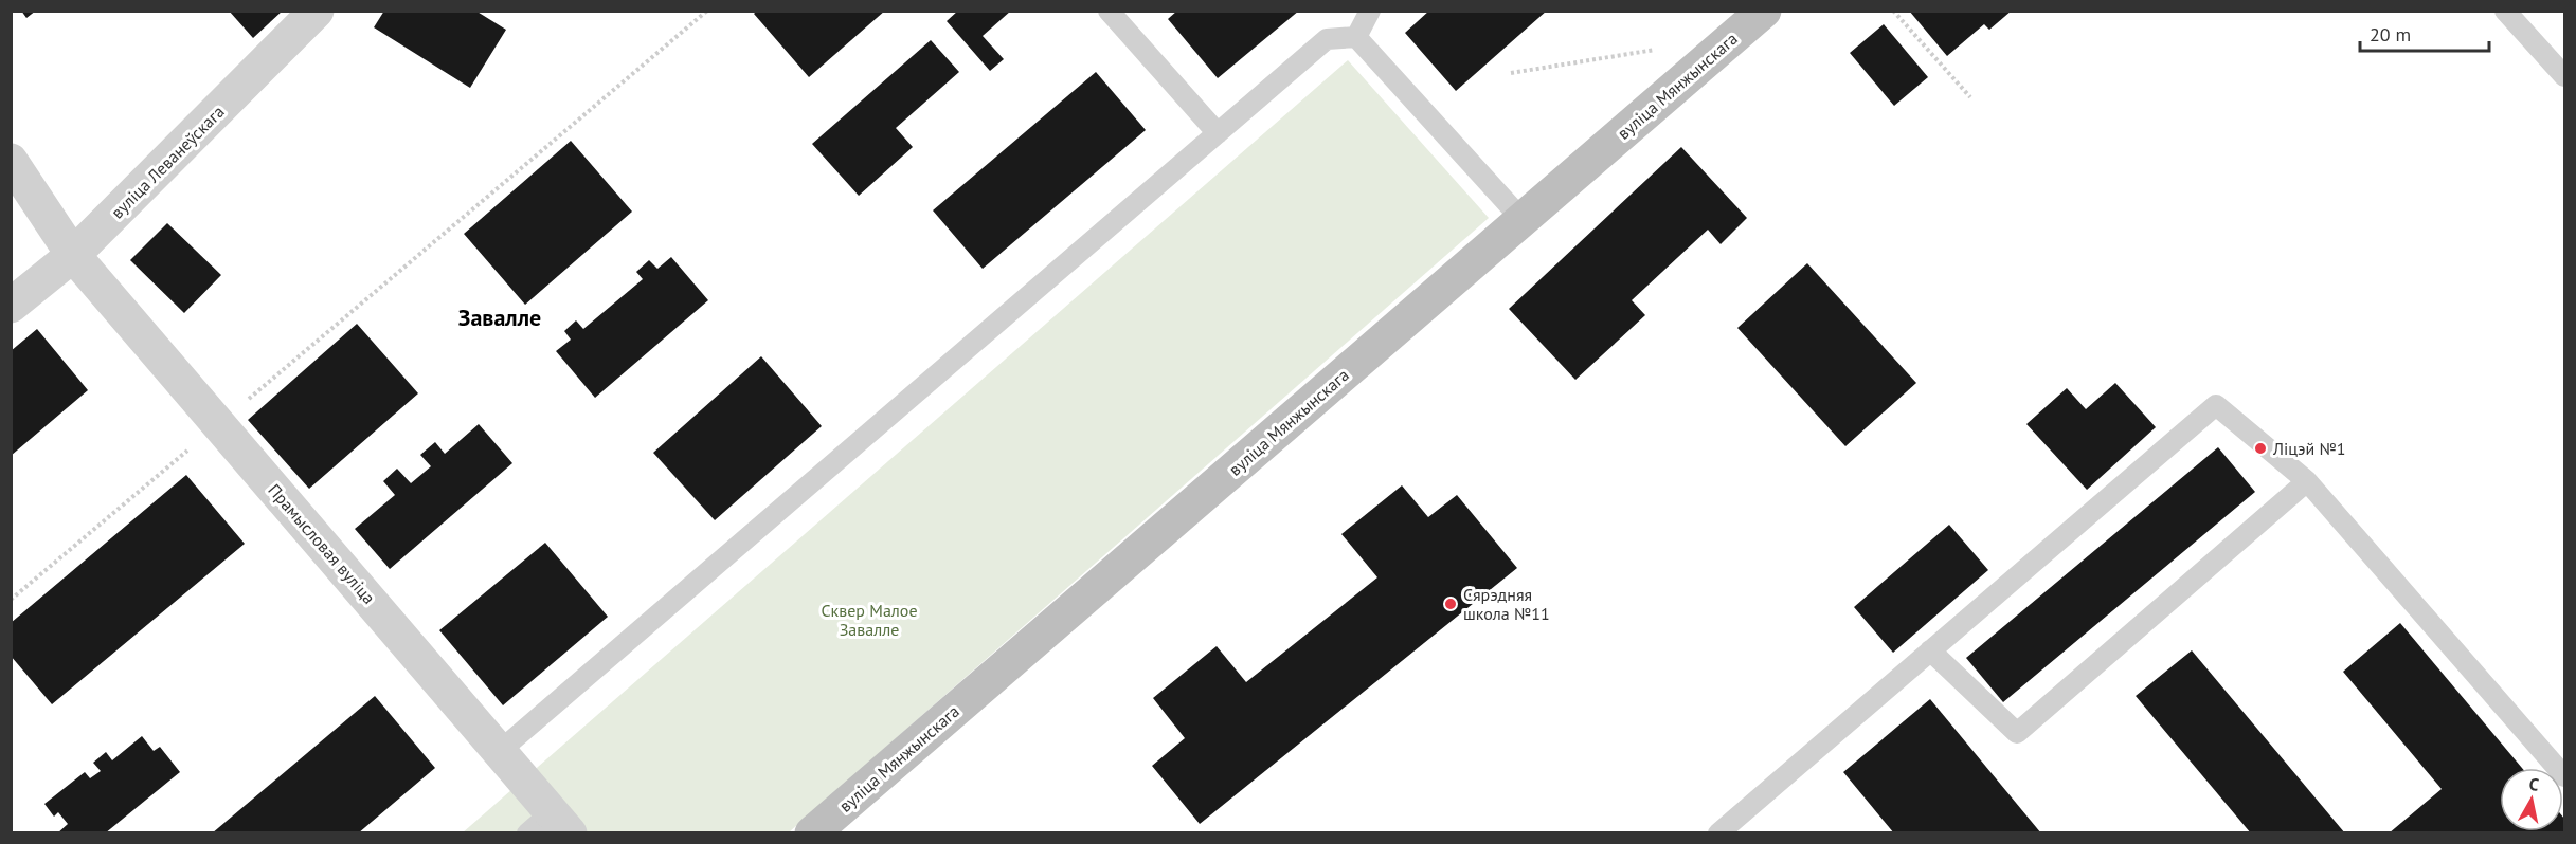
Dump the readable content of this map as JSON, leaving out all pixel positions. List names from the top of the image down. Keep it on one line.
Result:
{"streets":{"street":["вуліца Мянжынскага","вуліца Леванеўскага","Прамысловая вуліца"]},"crossings":[["вуліца Леванеўскага","Прамысловая вуліца"]],"districts":["Завалле"],"parks":["Сквер Малое Завалле"],"places":["Ліцэй №1","Сярэдняя школа №11"],"scale_bar":"20 m","north":"top"}
